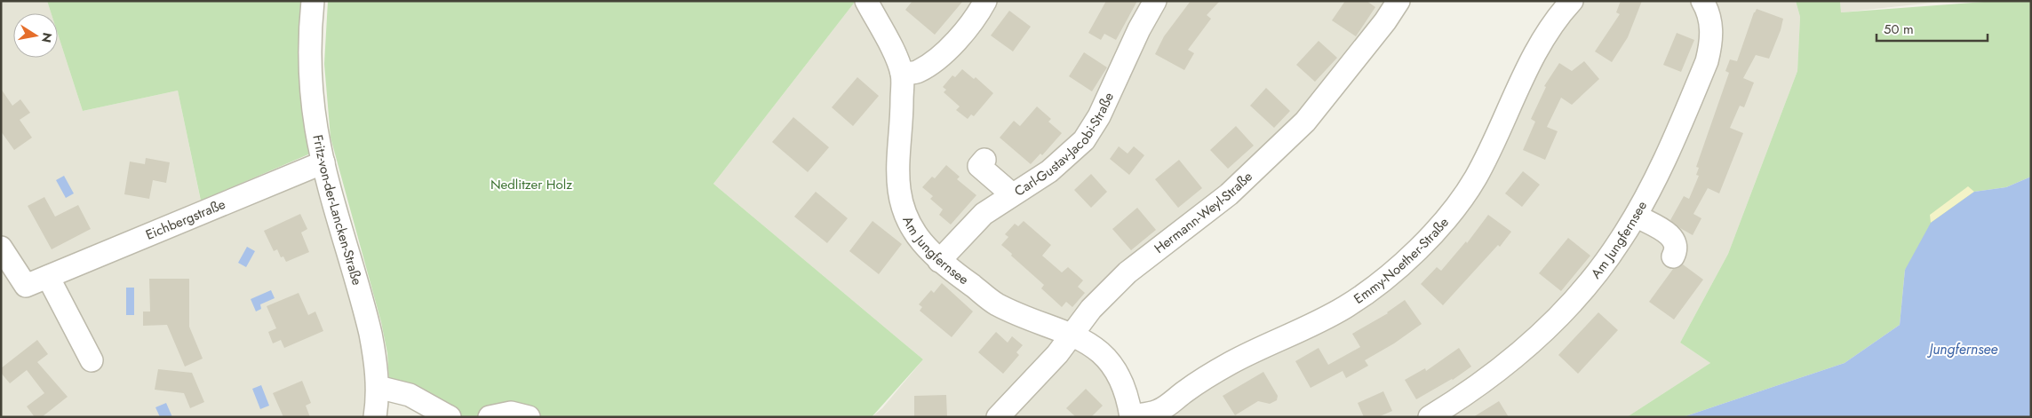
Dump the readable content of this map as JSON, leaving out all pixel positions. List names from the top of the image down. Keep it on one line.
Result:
{"streets":{"street":["Carl-Gustav-Jacobi-Straße","Fritz-von-der-Lancken-Straße","Hermann-Weyl-Straße","Eichbergstraße","Am Jungfernsee","Emmy-Noether-Straße"]},"crossings":[["Carl-Gustav-Jacobi-Straße","Am Jungfernsee"],["Fritz-von-der-Lancken-Straße","Eichbergstraße"],["Hermann-Weyl-Straße","Am Jungfernsee"],["Am Jungfernsee","Emmy-Noether-Straße"]],"water":["Jungfernsee"],"parks":["Nedlitzer Holz"],"scale_bar":"50 m","north":"right"}
